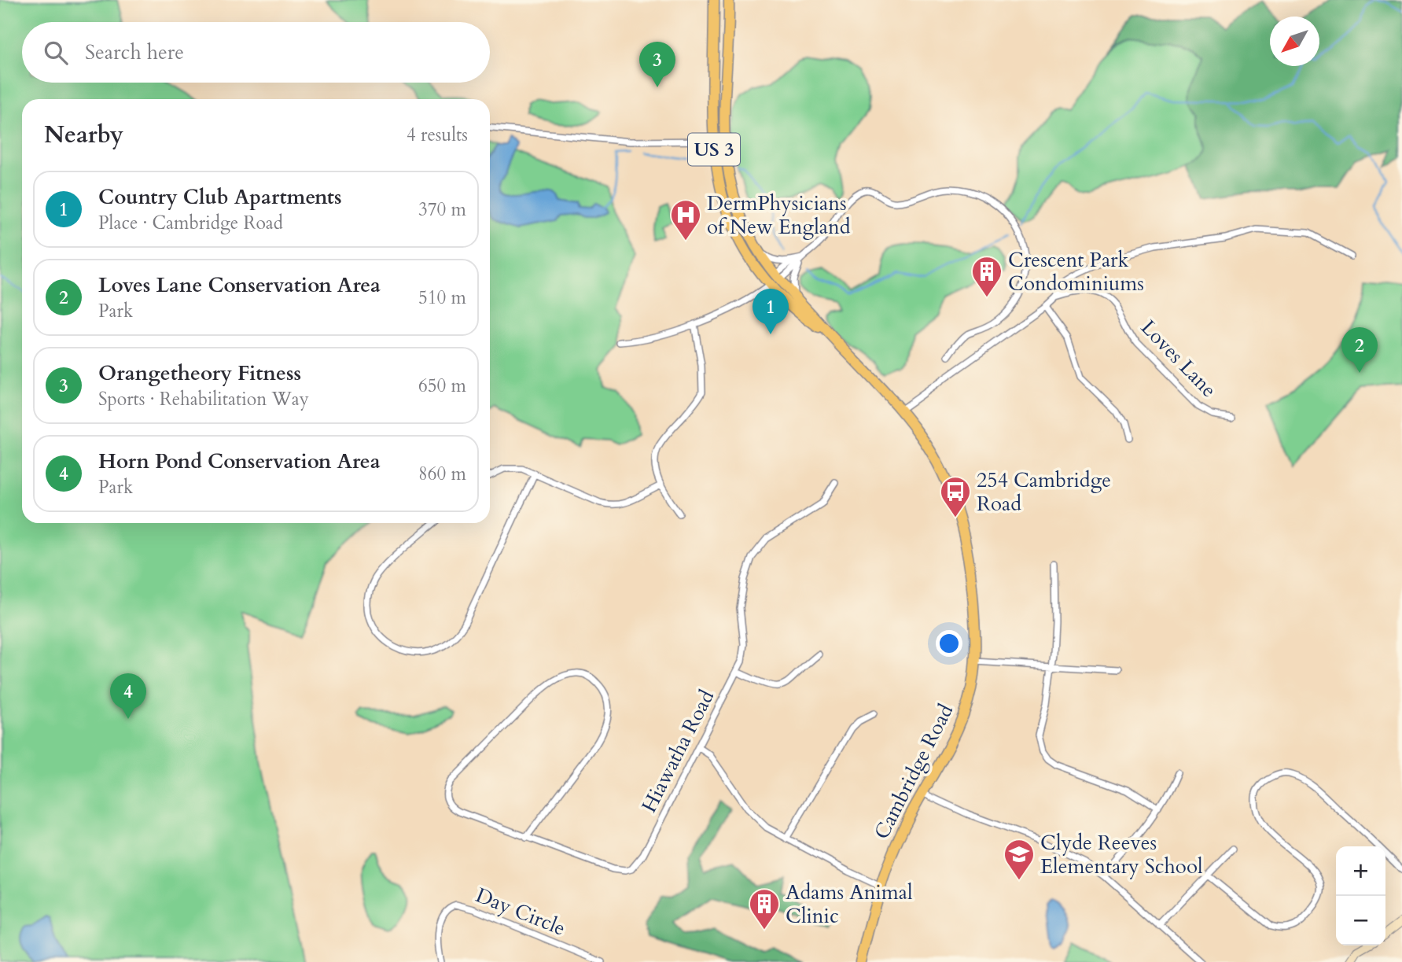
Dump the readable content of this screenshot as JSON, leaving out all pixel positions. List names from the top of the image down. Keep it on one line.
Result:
{"streets":{"highway":["US 3","Cambridge Road"],"street":["Loves Lane","Hiawatha Road","Day Circle"]},"places":{"hospital":["DermPhysicians of New England"],"building":["Crescent Park Condominiums","Adams Animal Clinic"],"bus stop":["254 Cambridge Road"],"school or university":["Clyde Reeves Elementary School"]},"north":"bottom left","page":{"search":"Search here","pins":["3","1","2","4"],"heading":["Nearby","4 results"],"list":[{"mark":"1","name":"Country Club Apartments","note":"Place · Cambridge Road","value":"370 m"},{"mark":"2","name":"Loves Lane Conservation Area","note":"Park","value":"510 m"},{"mark":"3","name":"Orangetheory Fitness","note":"Sports · Rehabilitation Way","value":"650 m"},{"mark":"4","name":"Horn Pond Conservation Area","note":"Park","value":"860 m"}],"map_buttons":["+","−"]}}
